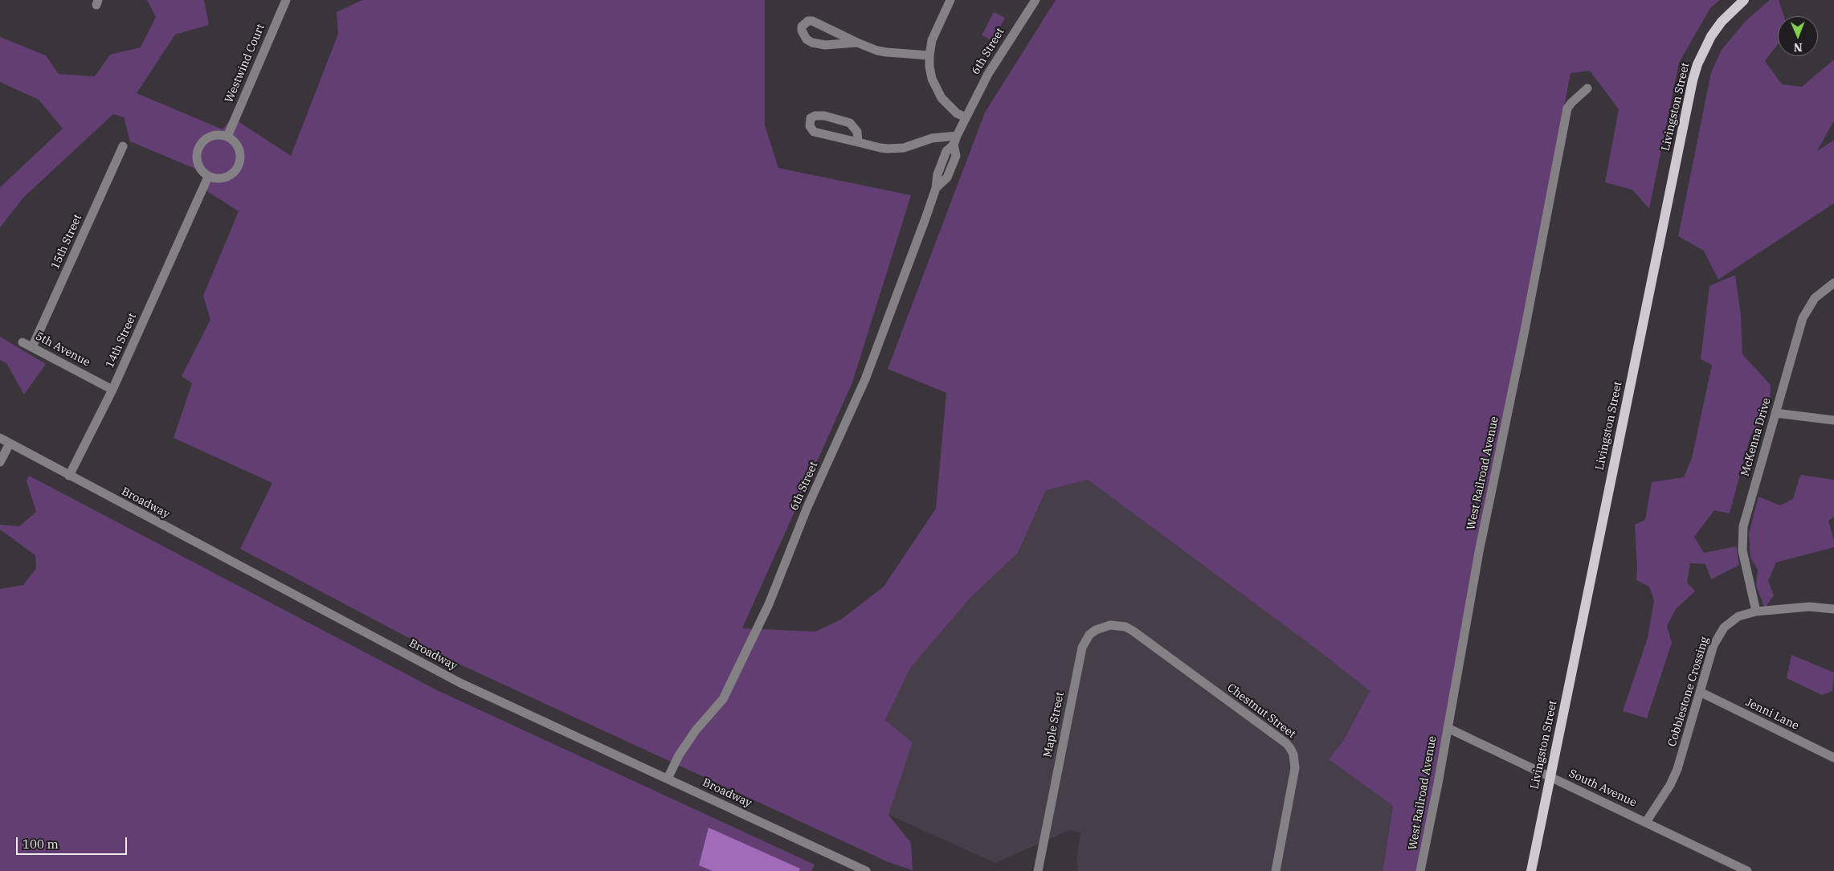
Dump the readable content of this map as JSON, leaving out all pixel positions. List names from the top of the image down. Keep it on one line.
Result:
{"streets":{"main road":["Livingston Street"],"street":["6th Street","Westwind Court","15th Street","14th Street","5th Avenue","McKenna Drive","West Railroad Avenue","Broadway","Cobblestone Crossing","Chestnut Street","Jenni Lane","Maple Street","South Avenue"]},"crossings":[["6th Street","Broadway"],["Westwind Court","14th Street"],["Livingston Street","South Avenue"],["15th Street","5th Avenue"],["14th Street","5th Avenue"],["14th Street","Broadway"],["McKenna Drive","Cobblestone Crossing"],["West Railroad Avenue","South Avenue"],["Cobblestone Crossing","Jenni Lane"],["Cobblestone Crossing","South Avenue"],["Chestnut Street","Maple Street"]],"scale_bar":"100 m","north":"bottom"}
